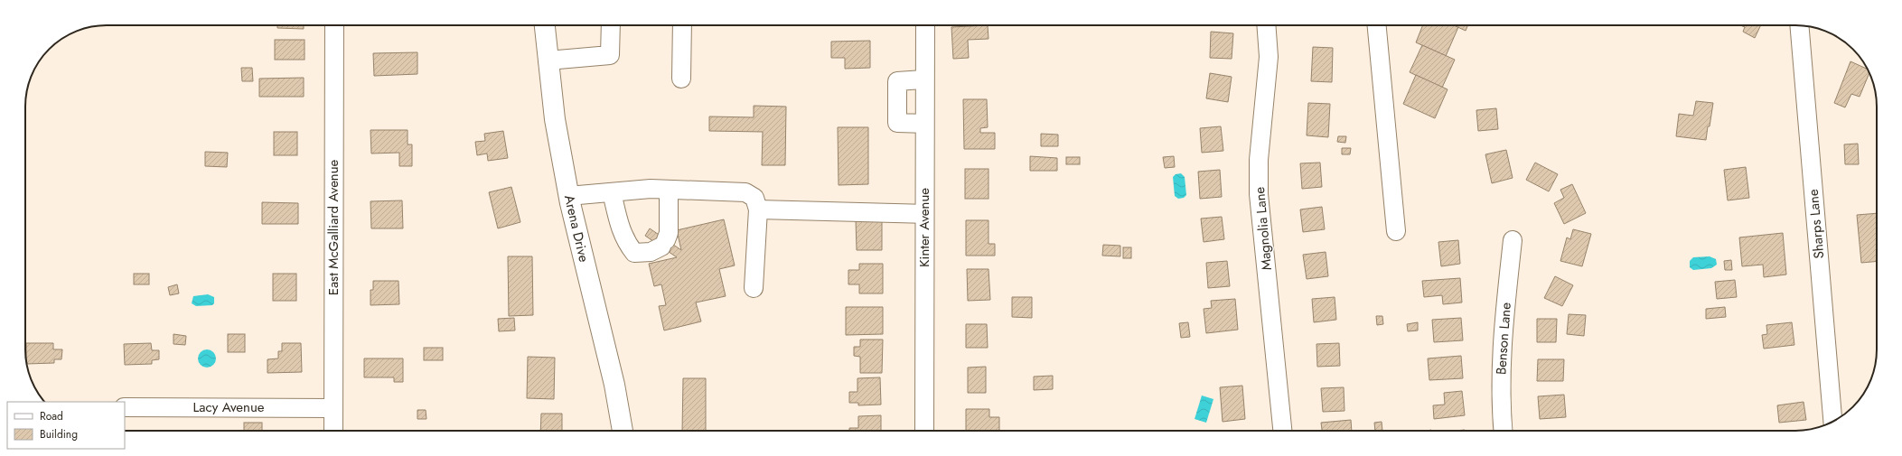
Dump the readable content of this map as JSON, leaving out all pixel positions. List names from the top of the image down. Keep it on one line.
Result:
{"streets":{"main road":["Arena Drive"],"street":["Sharps Lane","East McGalliard Avenue","Kinter Avenue","Magnolia Lane","Benson Lane","Lacy Avenue"]},"crossings":[["East McGalliard Avenue","Lacy Avenue"]],"legend":["Road","Building"]}
